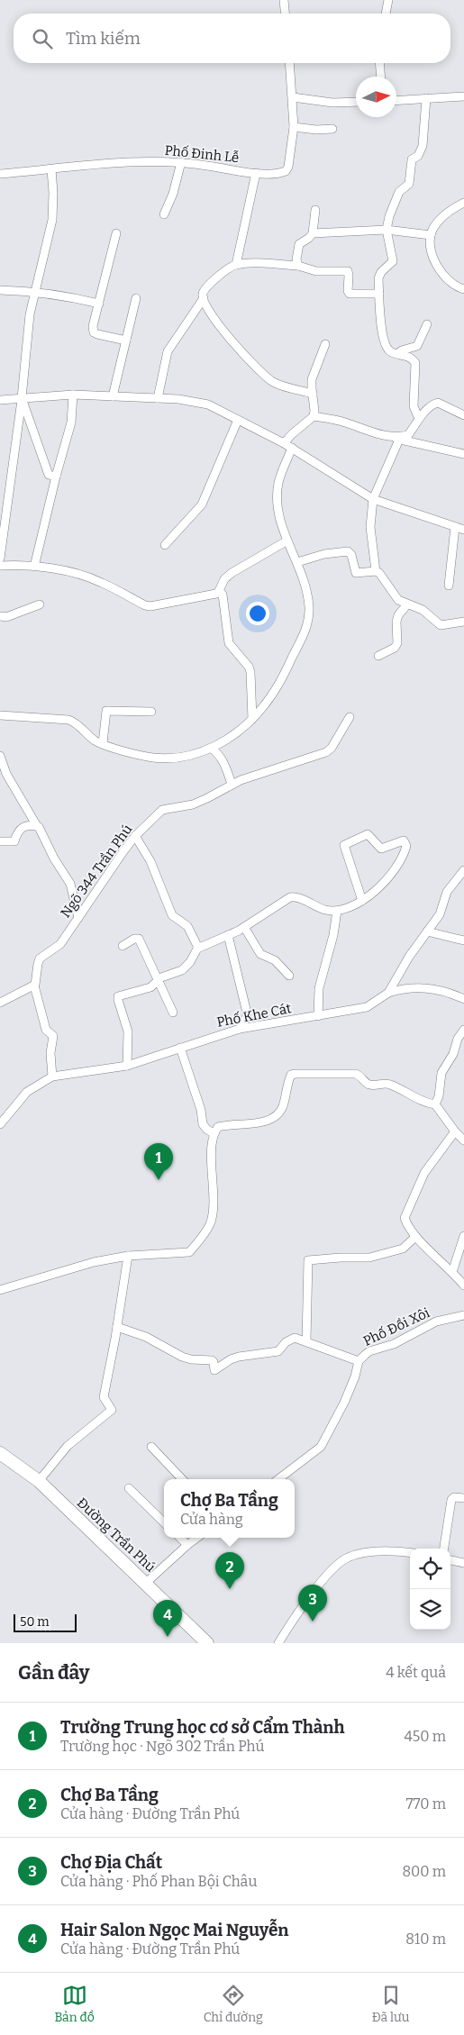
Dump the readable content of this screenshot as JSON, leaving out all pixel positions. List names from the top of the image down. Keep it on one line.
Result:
{"streets":{"main road":["Đường Trần Phú"],"street":["Phố Đinh Lễ","Ngõ 344 Trần Phú","Phố Khe Cát","Phố Đồi Xôi"]},"scale_bar":"50 m","north":"right","page":{"search":"Tìm kiếm","pins":["1","2","3","4"],"popup":["Chợ Ba Tầng","Cửa hàng"],"scale":"50 m","heading":["Gần đây","4 kết quả"],"list":[{"mark":"1","name":"Trường Trung học cơ sở Cẩm Thành","note":"Trường học · Ngõ 302 Trần Phú","value":"450 m"},{"mark":"2","name":"Chợ Ba Tầng","note":"Cửa hàng · Đường Trần Phú","value":"770 m"},{"mark":"3","name":"Chợ Địa Chất","note":"Cửa hàng · Phố Phan Bội Châu","value":"800 m"},{"mark":"4","name":"Hair Salon Ngọc Mai Nguyễn","note":"Cửa hàng · Đường Trần Phú","value":"810 m"}],"nav":["Bản đồ","Chỉ đường","Đã lưu"]}}
